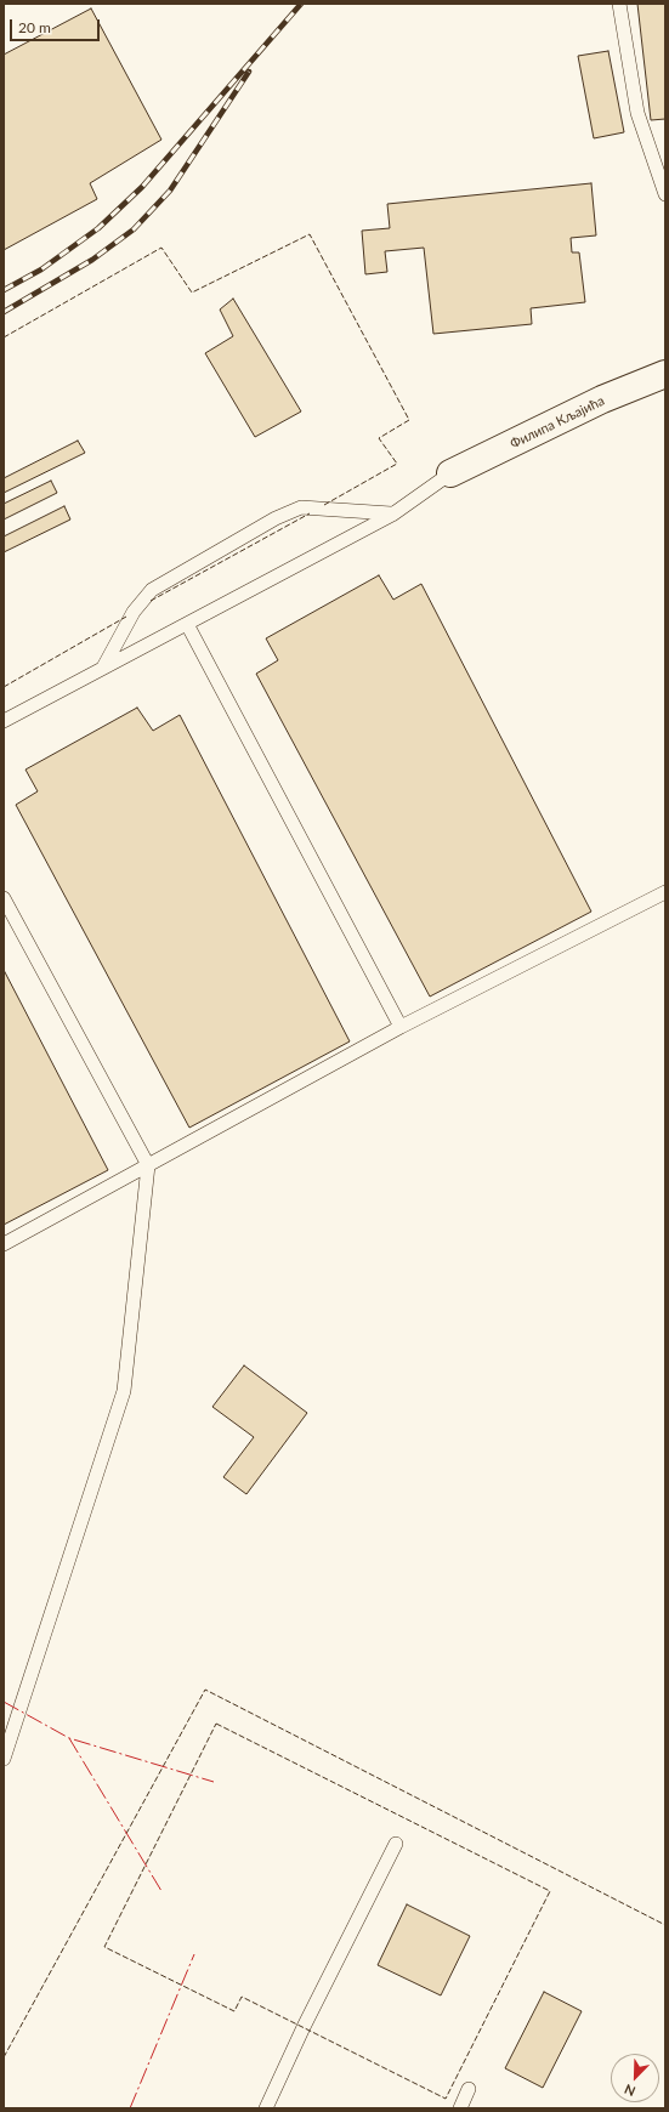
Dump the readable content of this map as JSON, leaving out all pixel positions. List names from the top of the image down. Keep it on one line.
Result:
{"streets":{"street":["Филипа Кљајића"]},"scale_bar":"20 m","north":"bottom left"}
